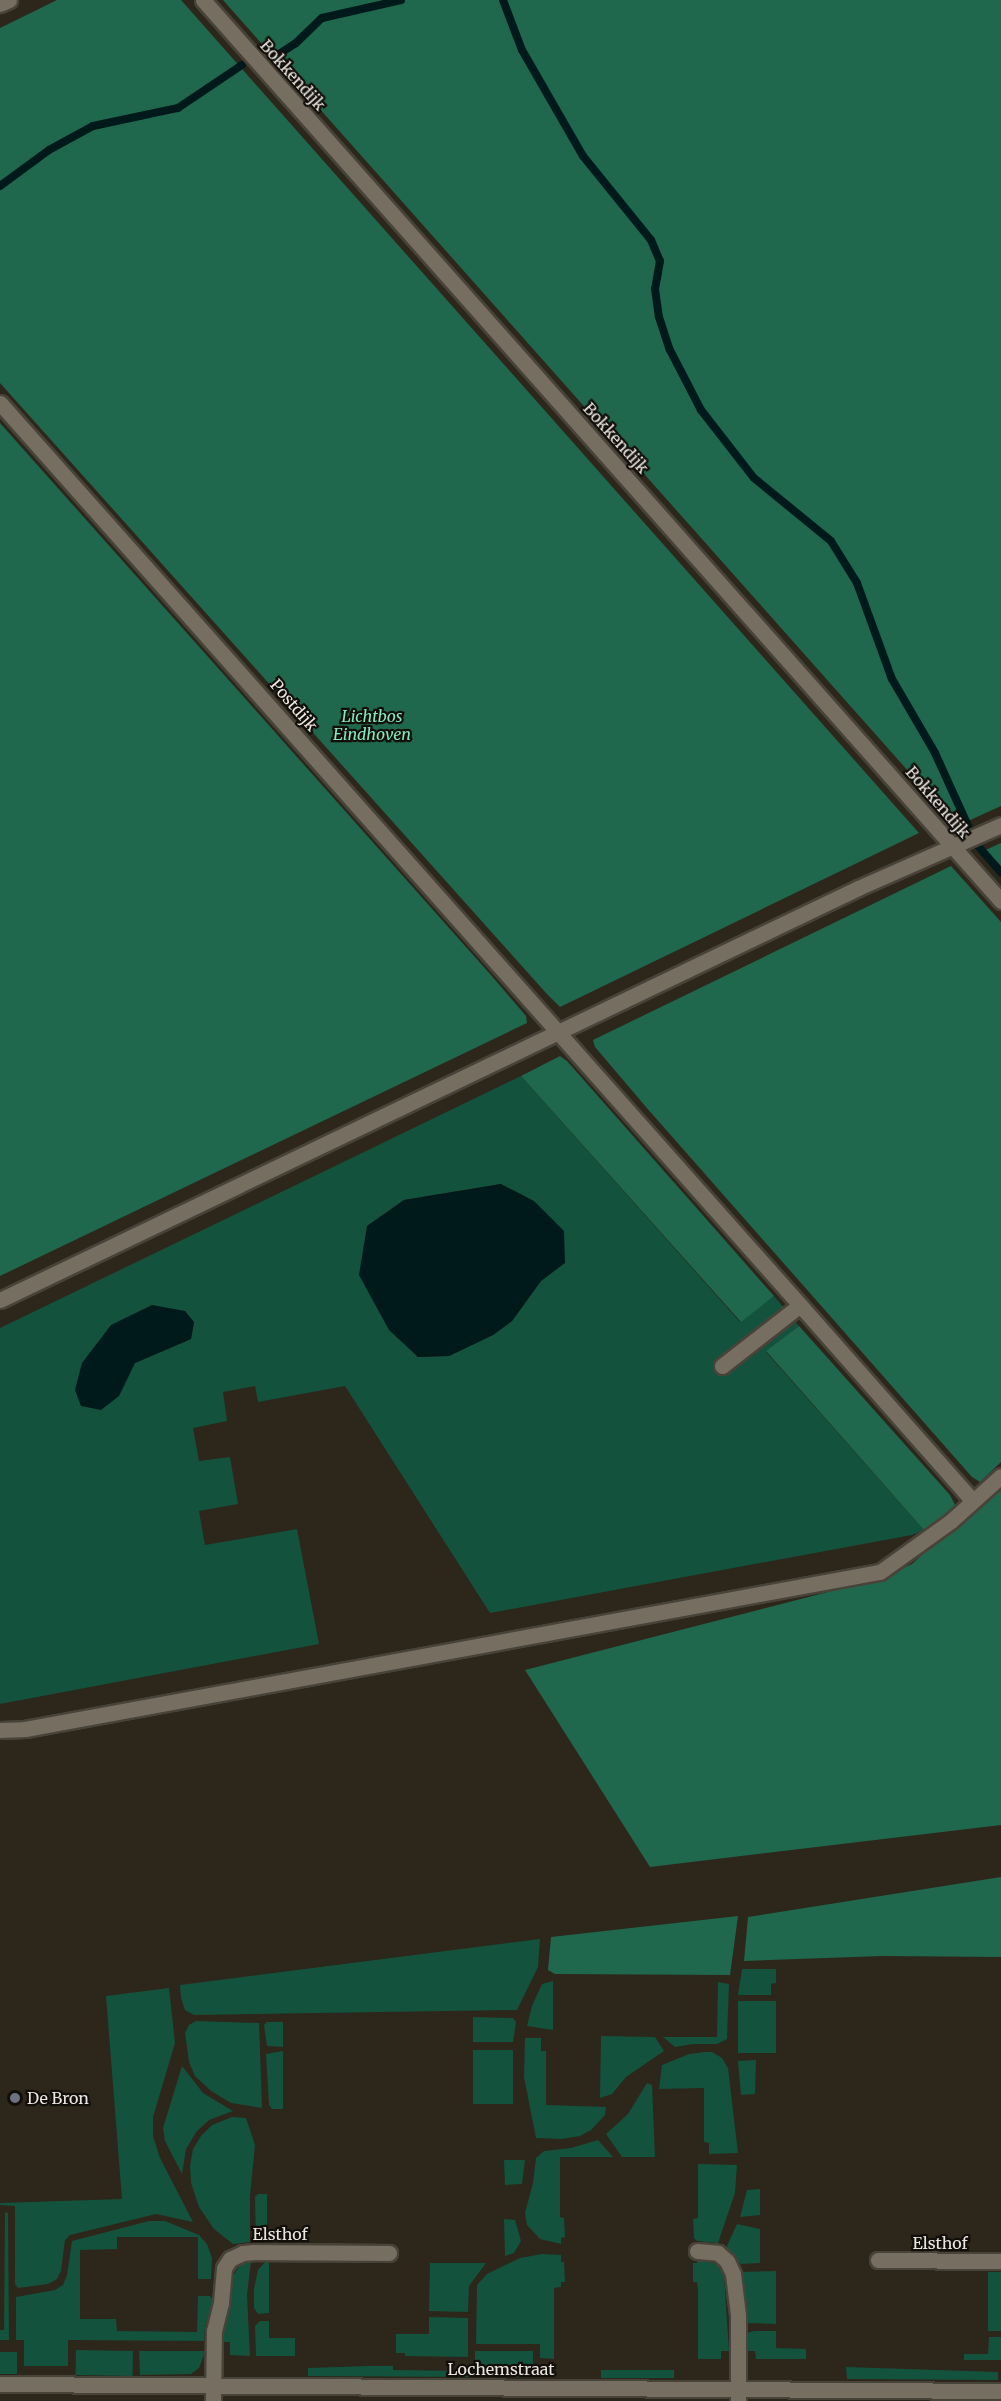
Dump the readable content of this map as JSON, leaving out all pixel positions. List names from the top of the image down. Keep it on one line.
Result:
{"streets":{"street":["Bokkendijk","Postdijk","Elsthof","Lochemstraat"]},"crossings":[["Elsthof","Lochemstraat"]],"parks":["Lichtbos Eindhoven"],"places":["De Bron"]}
